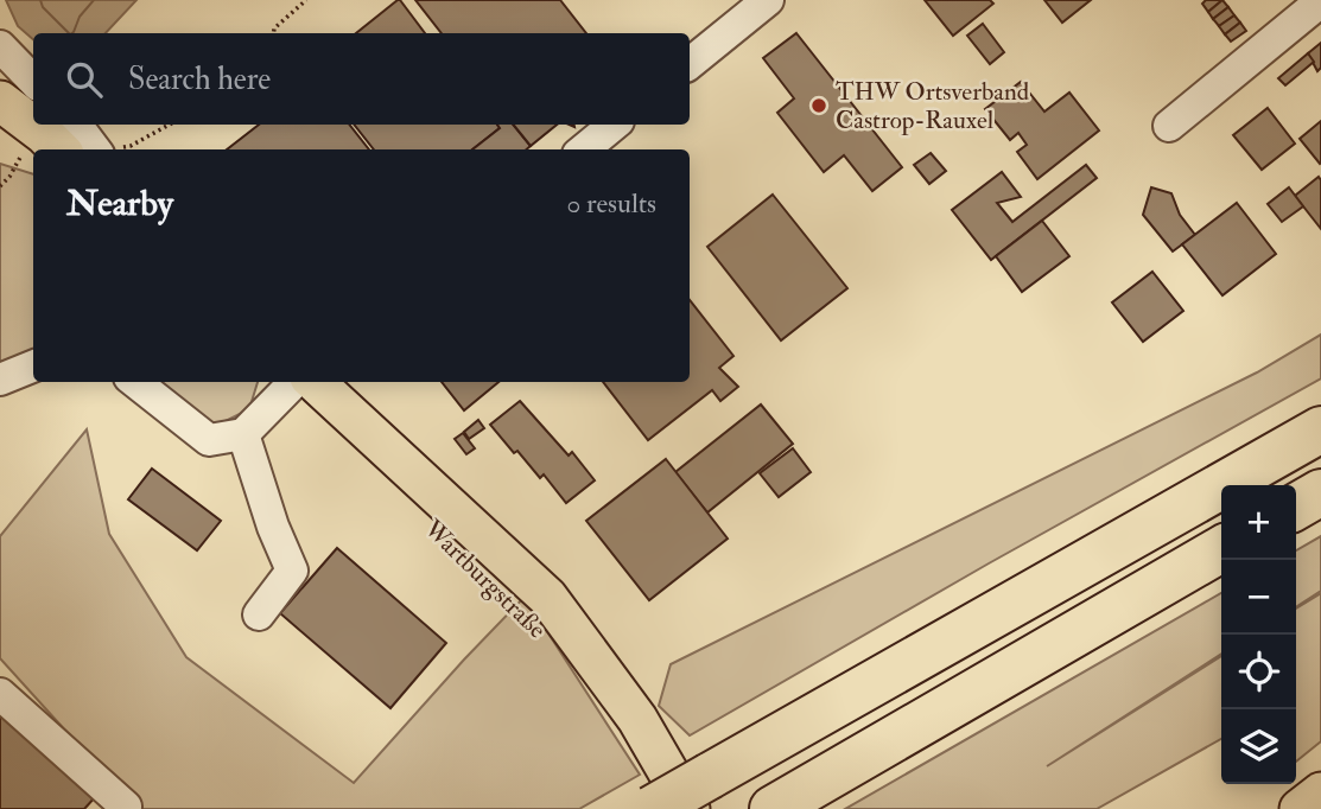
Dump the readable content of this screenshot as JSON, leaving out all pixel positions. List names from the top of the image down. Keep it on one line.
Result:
{"streets":{"main road":["Wartburgstraße"]},"places":["THW Ortsverband Castrop-Rauxel"],"page":{"search":"Search here","heading":["Nearby","0 results"],"map_buttons":["+","−"]}}
